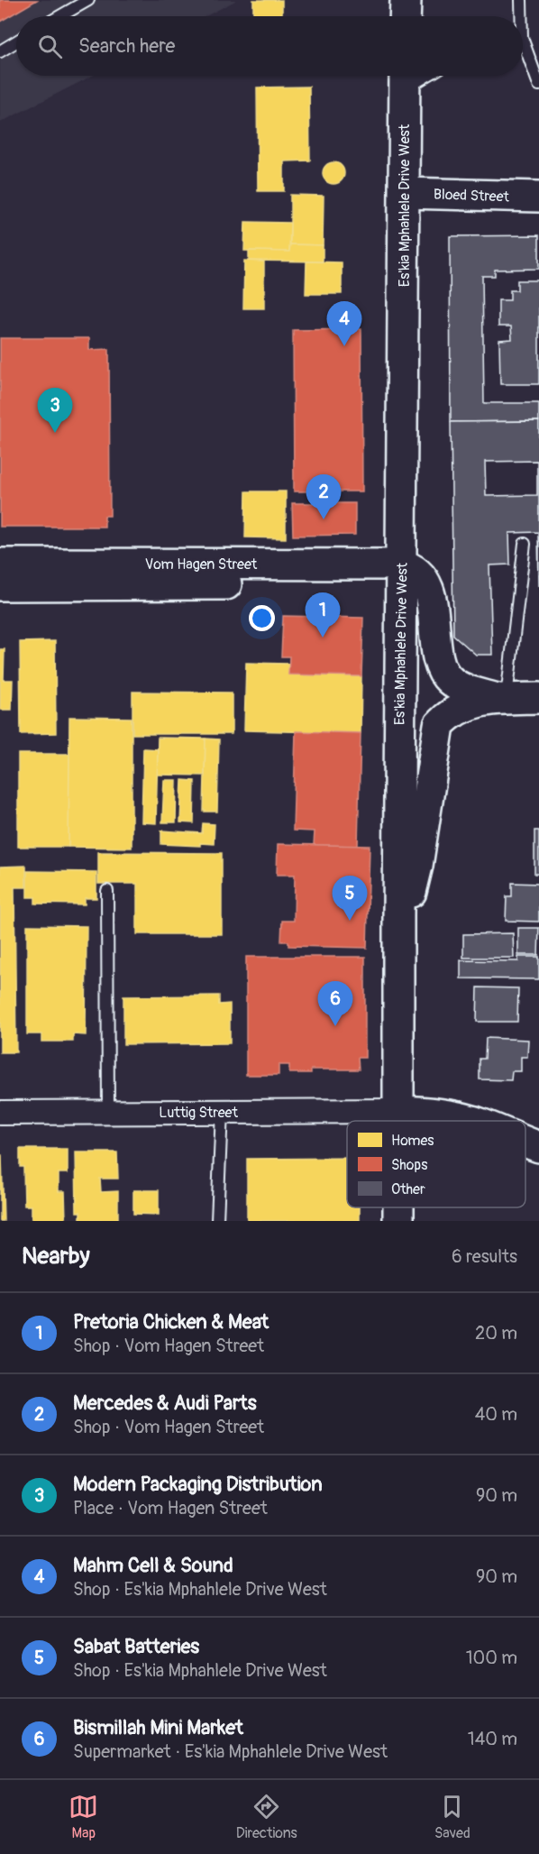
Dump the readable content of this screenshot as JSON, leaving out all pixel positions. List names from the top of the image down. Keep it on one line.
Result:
{"streets":{"main road":["Bloed Street","Es'kia Mphahlele Drive West","Vom Hagen Street"],"street":["Luttig Street"]},"crossings":[["Bloed Street","Es'kia Mphahlele Drive West"],["Es'kia Mphahlele Drive West","Vom Hagen Street"],["Es'kia Mphahlele Drive West","Luttig Street"]],"legend":["Homes","Shops","Other"],"page":{"search":"Search here","pins":["4","3","2","1","5","6"],"heading":["Nearby","6 results"],"list":[{"mark":"1","name":"Pretoria Chicken & Meat","note":"Shop · Vom Hagen Street","value":"20 m"},{"mark":"2","name":"Mercedes & Audi Parts","note":"Shop · Vom Hagen Street","value":"40 m"},{"mark":"3","name":"Modern Packaging Distribution","note":"Place · Vom Hagen Street","value":"90 m"},{"mark":"4","name":"Mahm Cell & Sound","note":"Shop · Es'kia Mphahlele Drive West","value":"90 m"},{"mark":"5","name":"Sabat Batteries","note":"Shop · Es'kia Mphahlele Drive West","value":"100 m"},{"mark":"6","name":"Bismillah Mini Market","note":"Supermarket · Es'kia Mphahlele Drive West","value":"140 m"}],"nav":["Map","Directions","Saved"]}}
